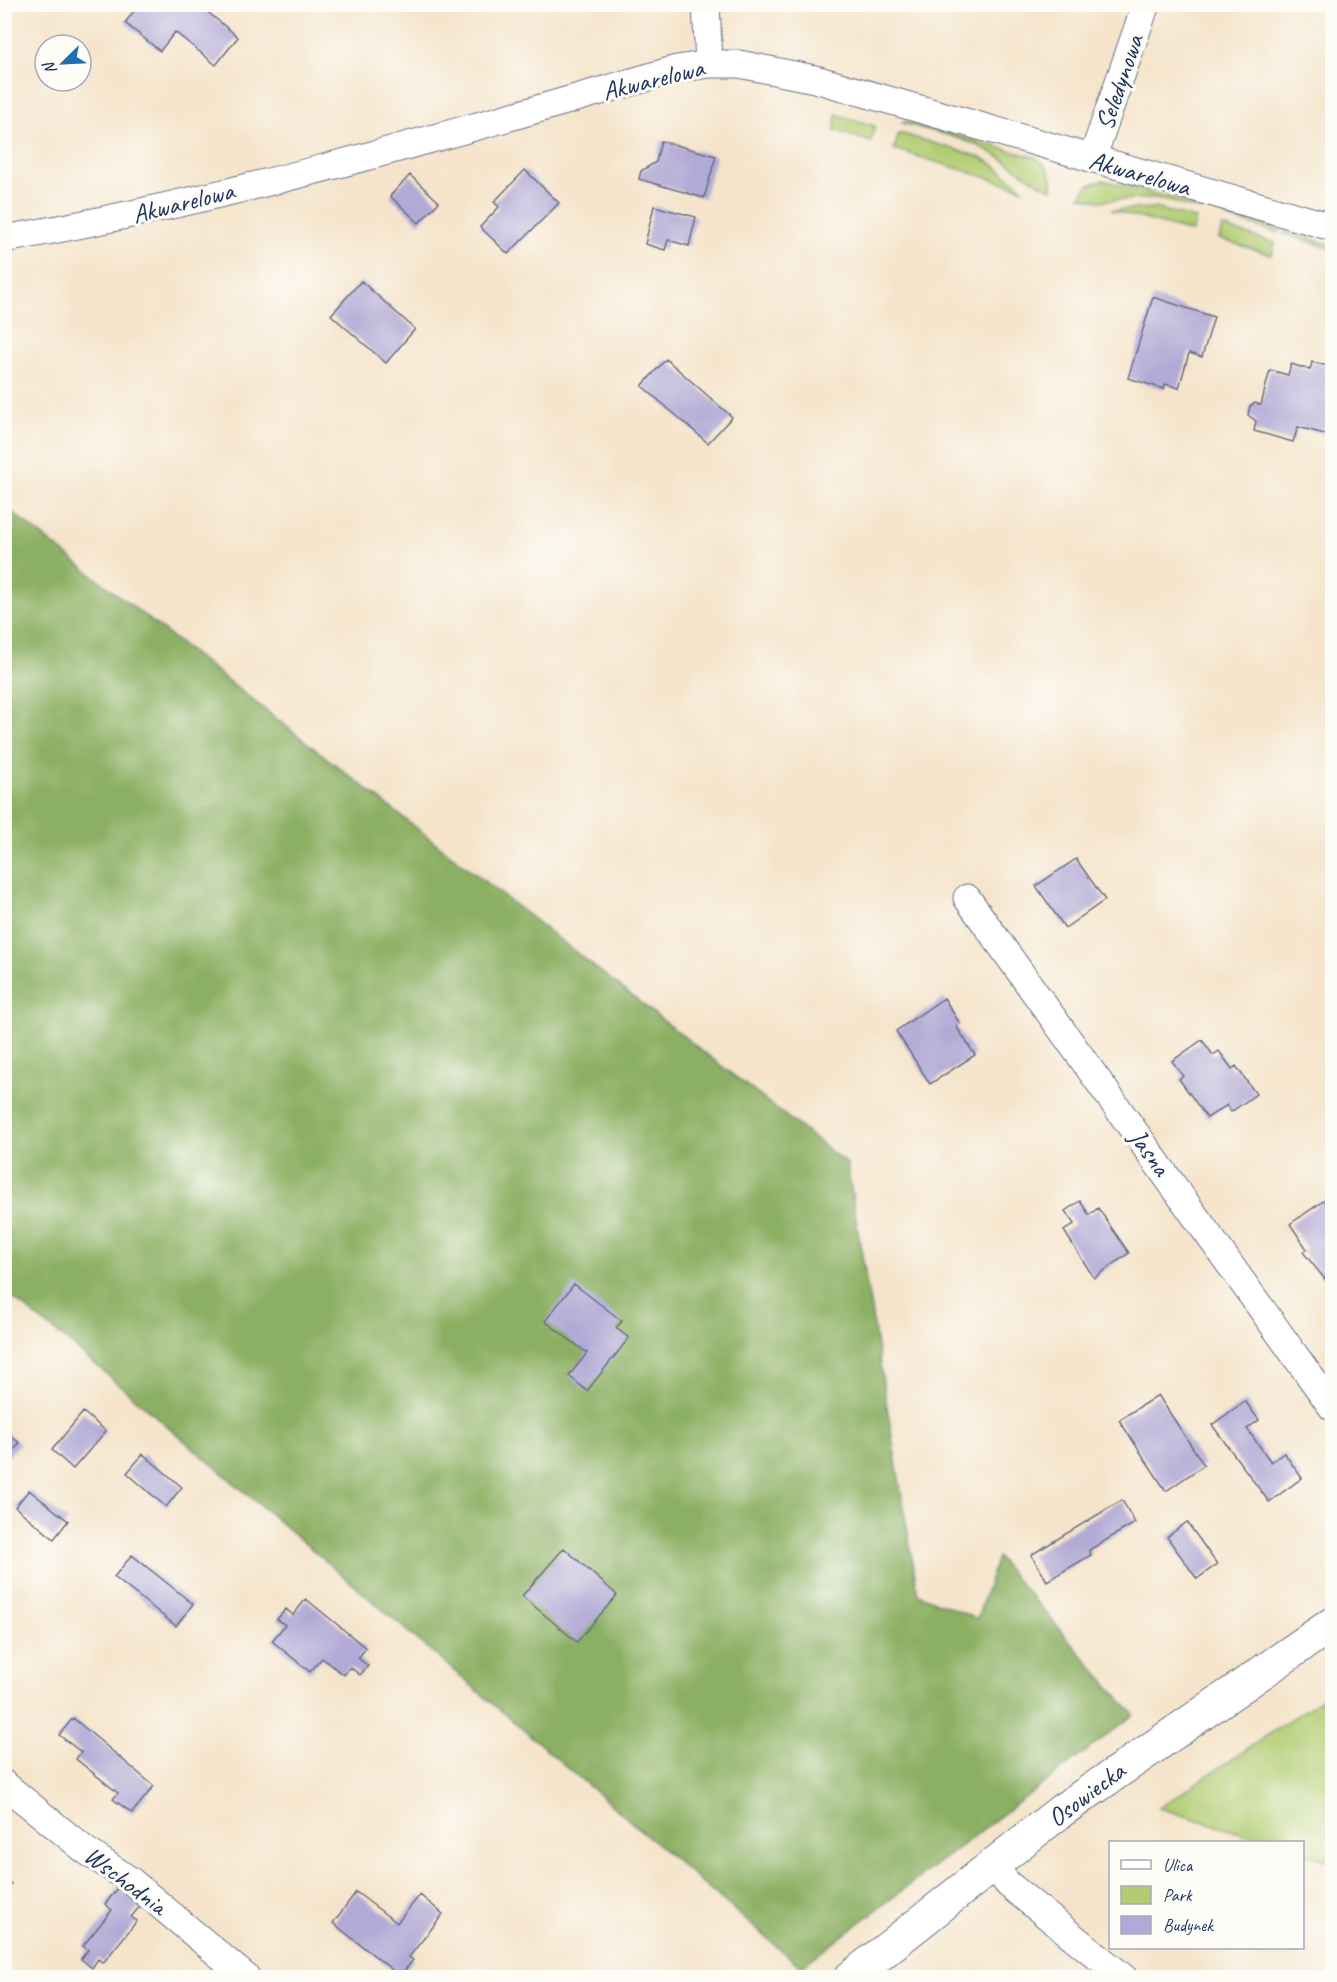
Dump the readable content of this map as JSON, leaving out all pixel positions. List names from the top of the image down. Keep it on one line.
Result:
{"streets":{"street":["Akwarelowa","Seledynowa","Jasna","Osowiecka","Wschodnia"]},"crossings":[["Akwarelowa","Seledynowa"]],"legend":["Ulica","Park","Budynek"],"north":"bottom left"}
